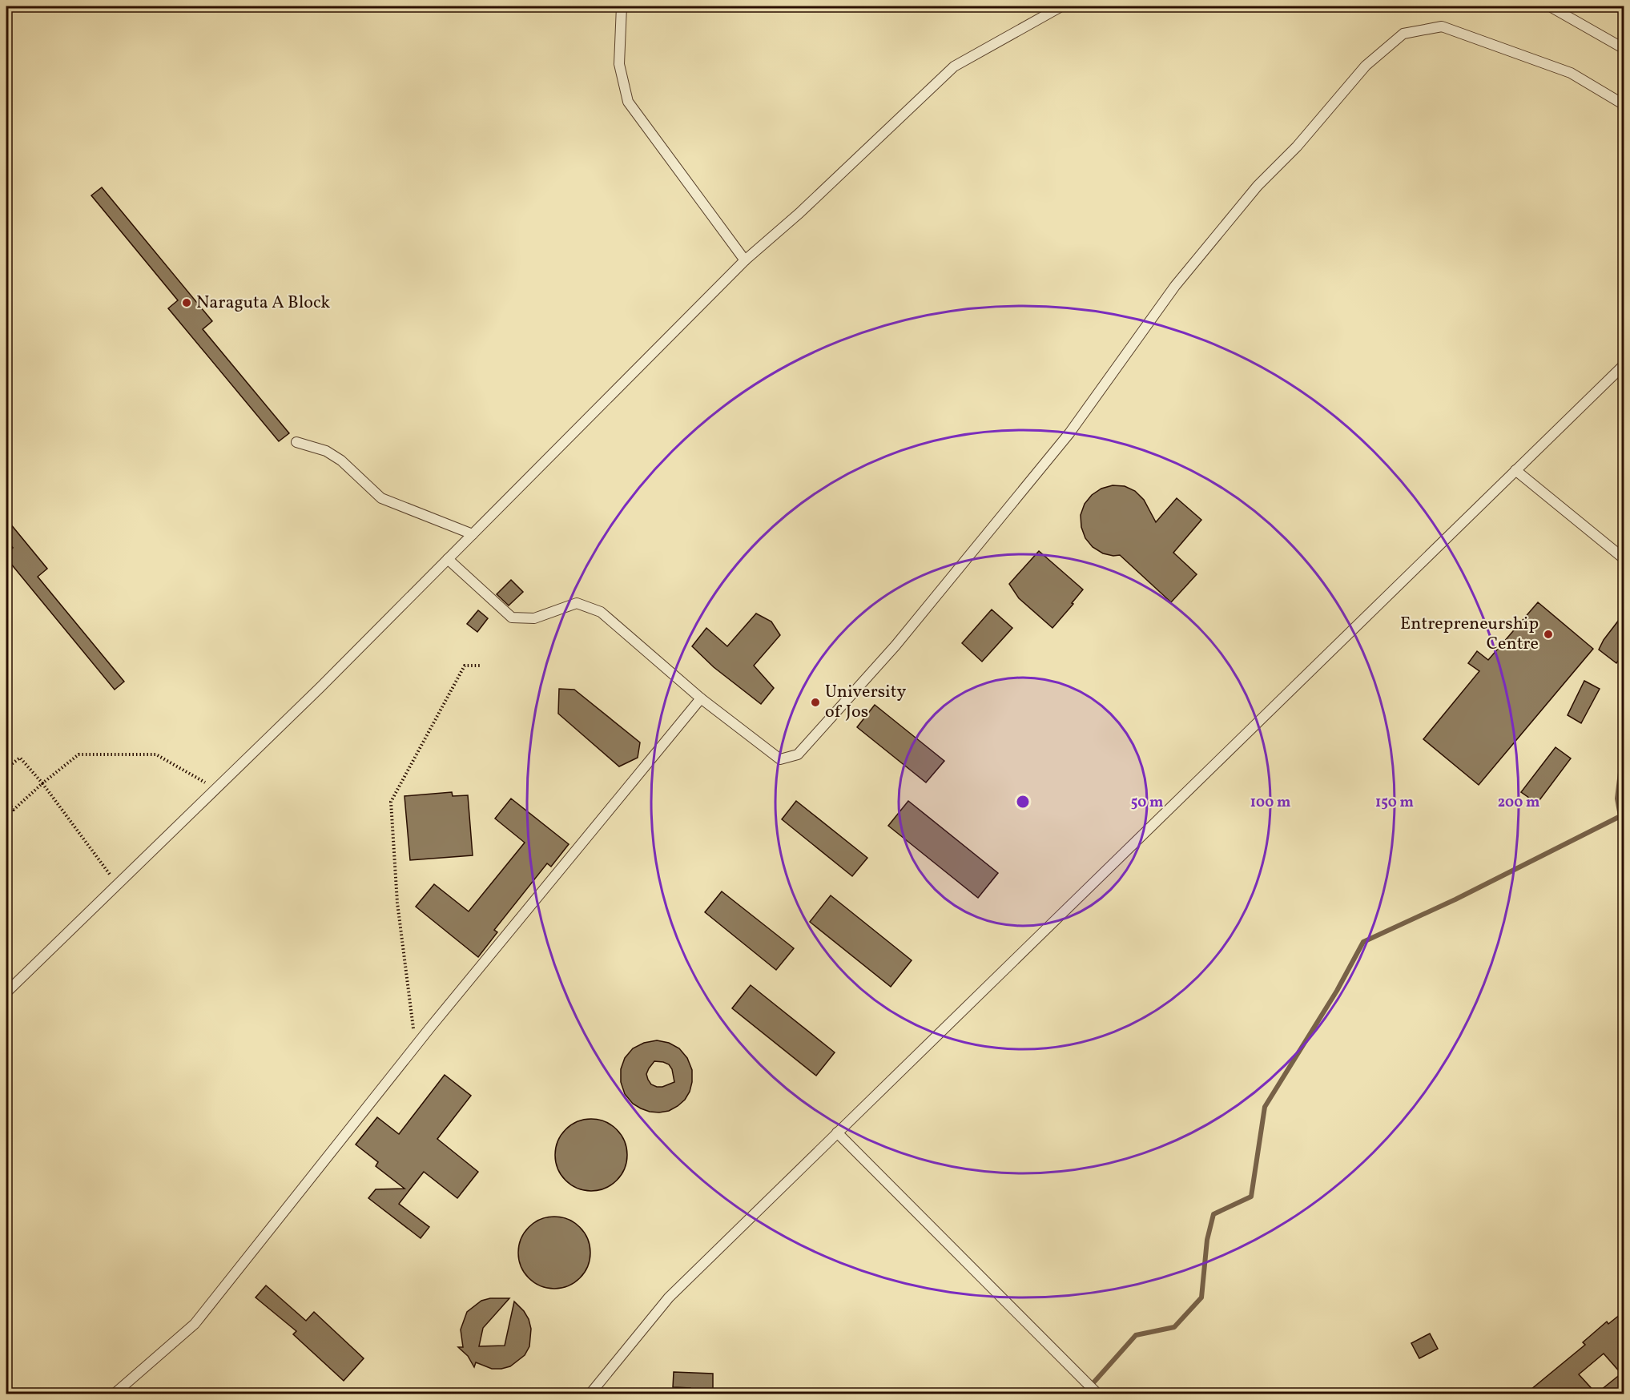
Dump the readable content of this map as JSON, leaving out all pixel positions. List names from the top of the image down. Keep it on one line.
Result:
{"places":["Naraguta A Block","Entrepreneurship Centre","University of Jos"],"rings":["50 m","100 m","150 m","200 m"]}
